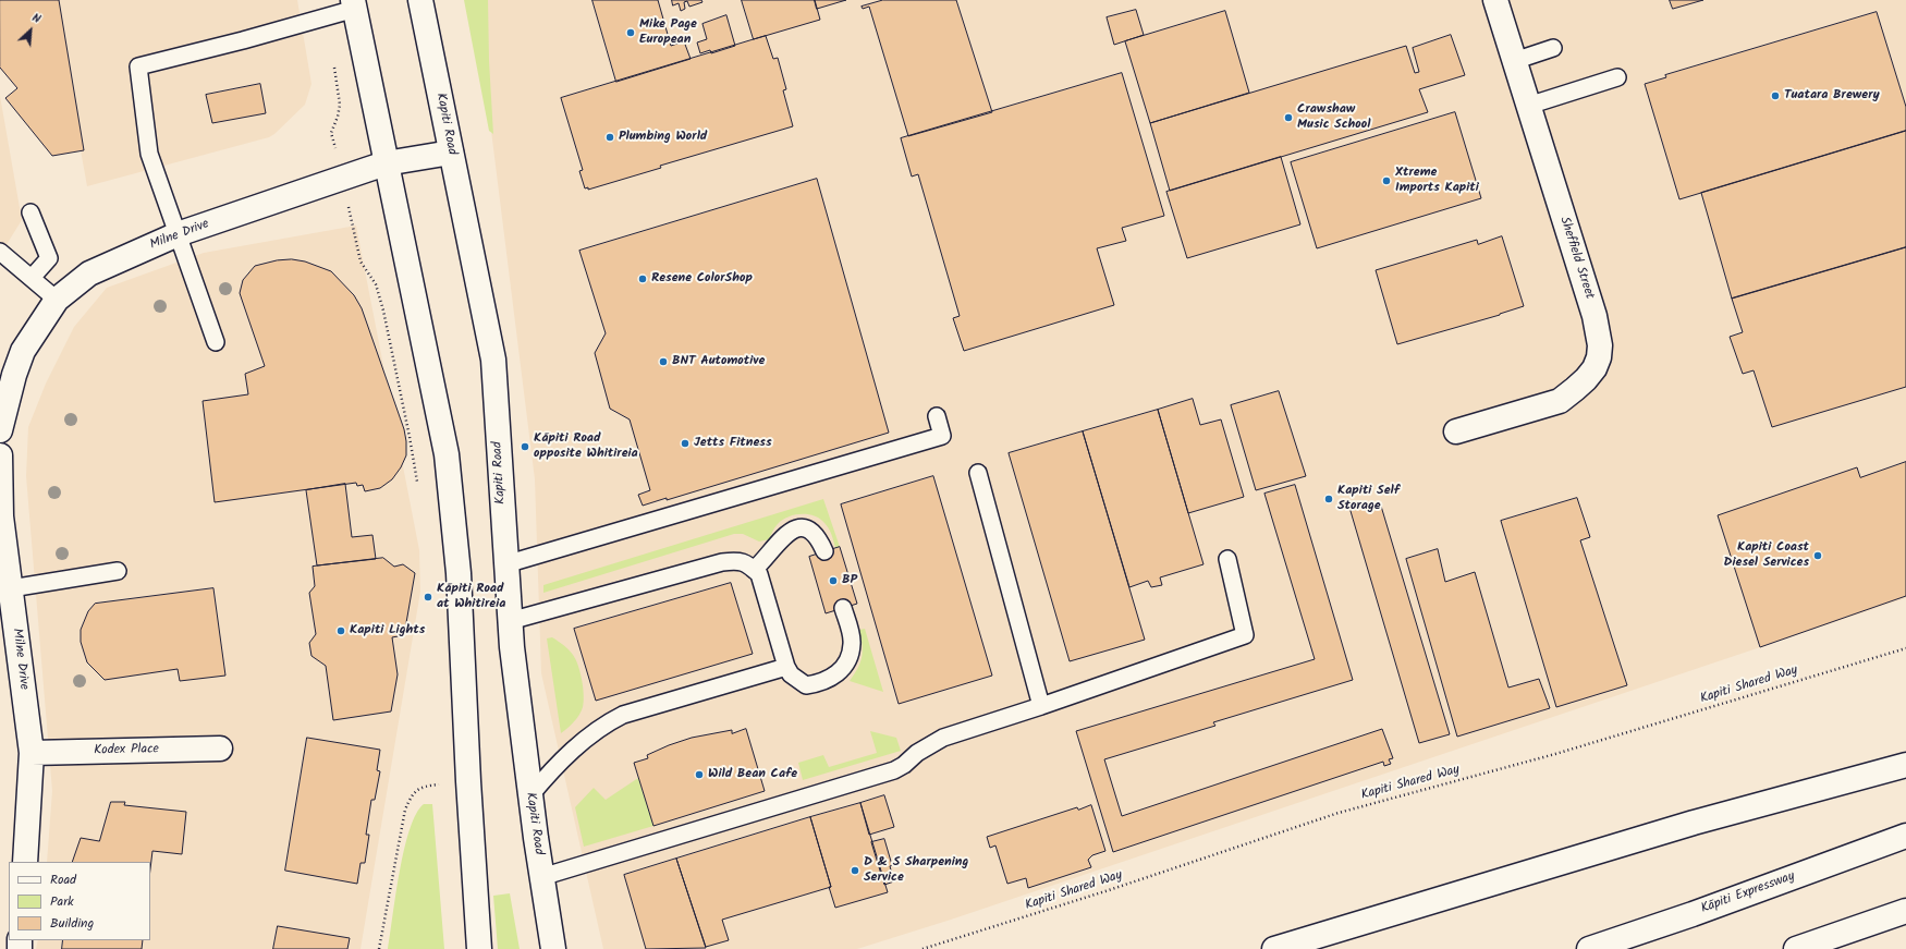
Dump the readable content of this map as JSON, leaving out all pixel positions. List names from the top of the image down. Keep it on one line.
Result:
{"streets":{"main road":["Kapiti Road","Milne Drive","Sheffield Street","Kodex Place","Kāpiti Expressway"],"path":["Kapiti Shared Way"]},"crossings":[["Kapiti Road","Milne Drive"],["Milne Drive","Kodex Place"]],"places":["Mike Page European","Tuatara Brewery","Crawshaw Music School","Plumbing World","Xtreme Imports Kapiti","Resene ColorShop","BNT Automotive","Jetts Fitness","Kāpiti Road opposite Whitireia","Kapiti Self Storage","Kapiti Coast Diesel Services","BP","Kāpiti Road at Whitireia","Kapiti Lights","Wild Bean Cafe","D & S Sharpening Service"],"legend":["Road","Park","Building"],"north":"top right"}
